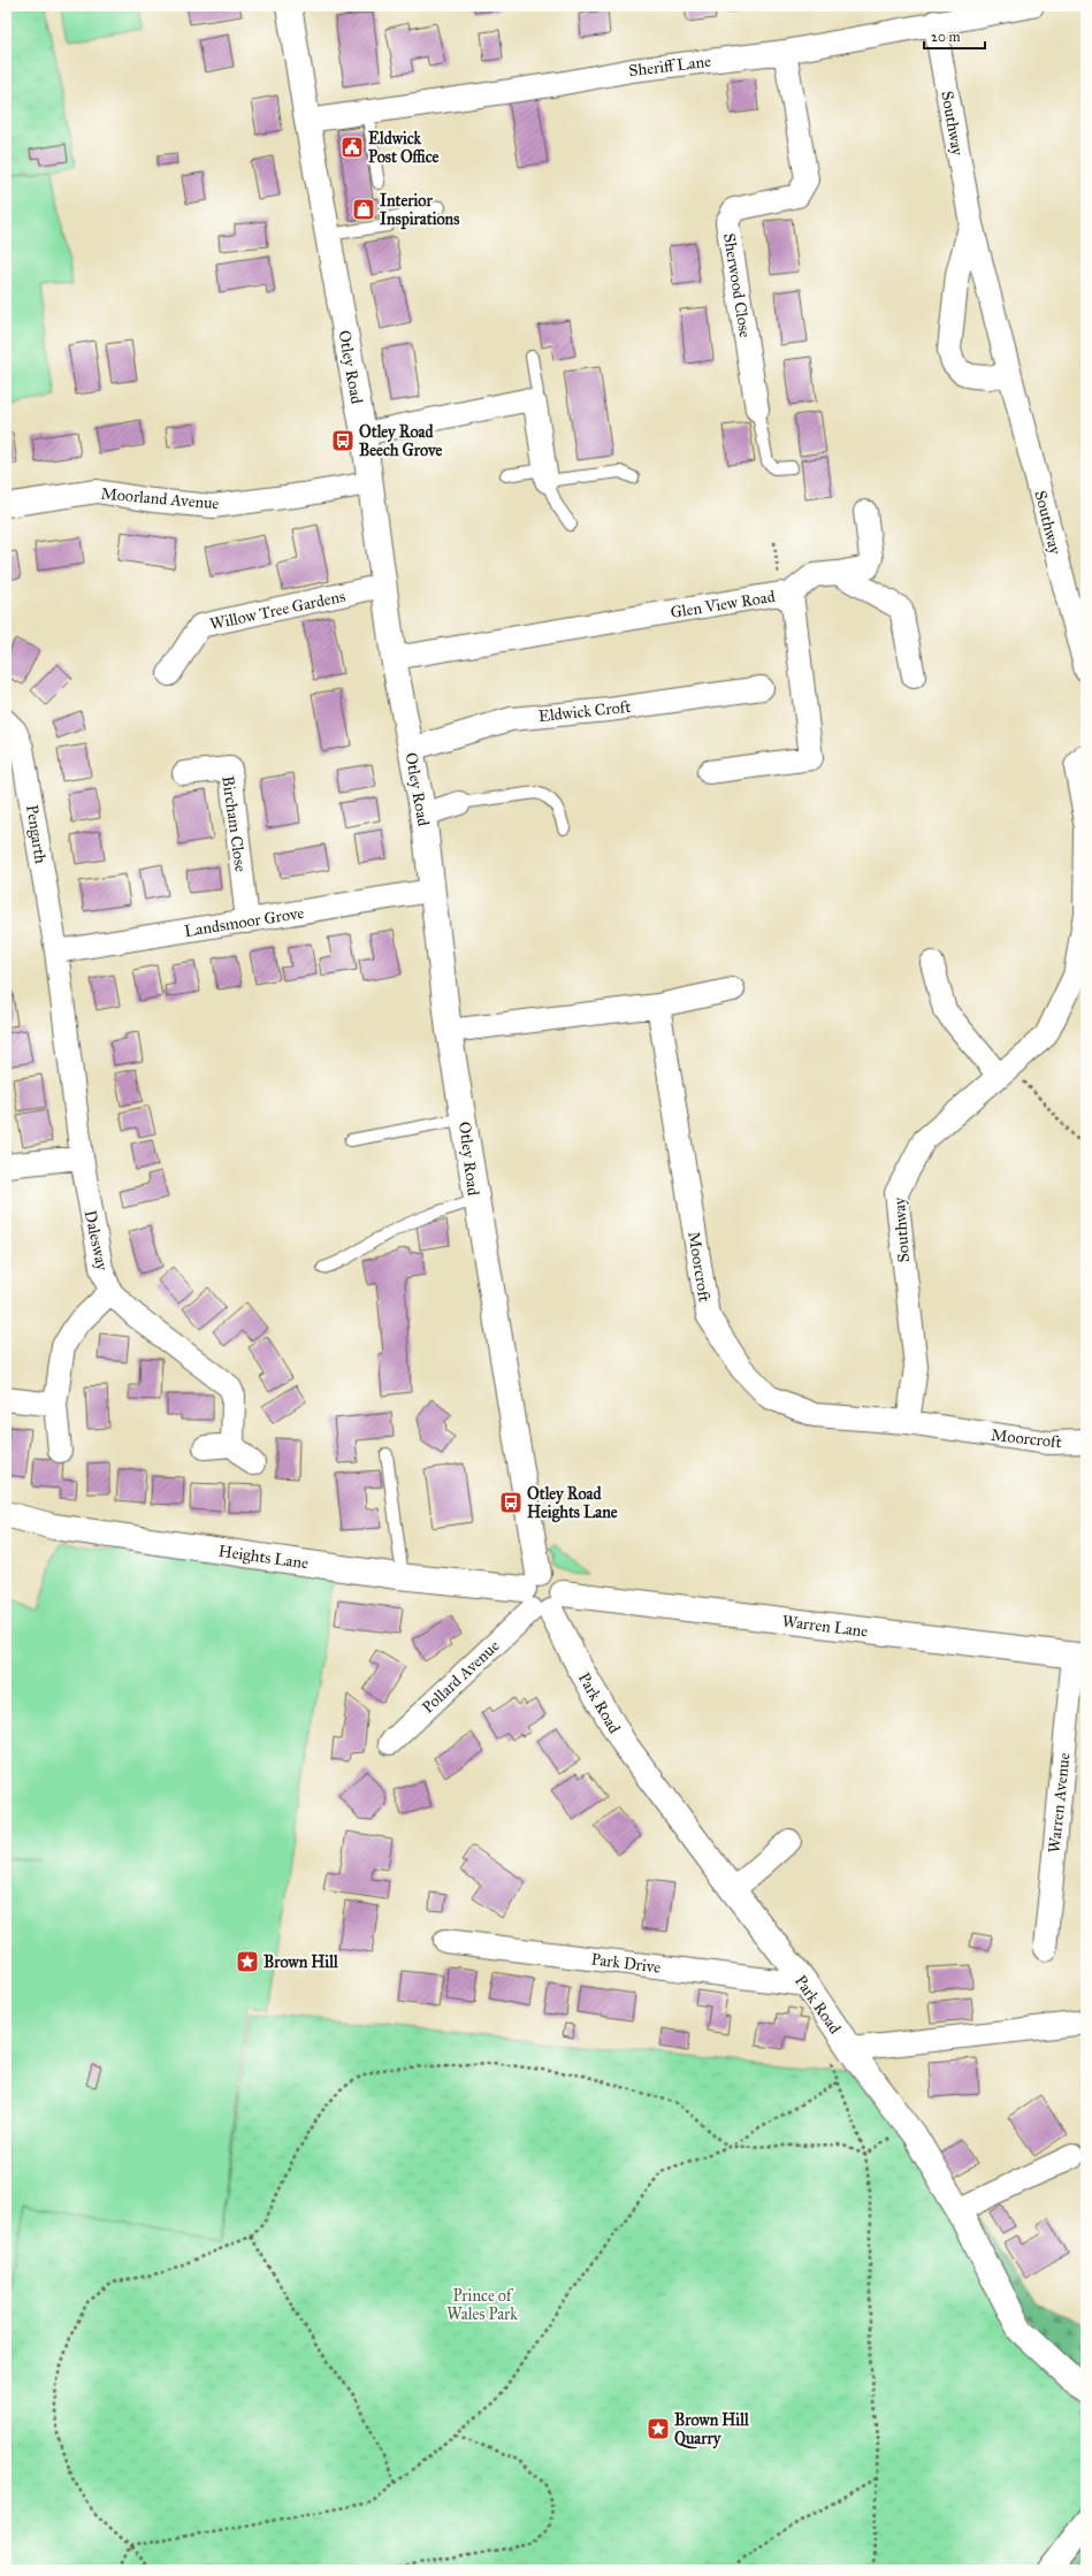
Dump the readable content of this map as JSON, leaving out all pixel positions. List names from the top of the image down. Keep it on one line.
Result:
{"streets":{"street":["Sheriff Lane","Southway","Sherwood Close","Otley Road","Moorland Avenue","Glen View Road","Willow Tree Gardens","Eldwick Croft","Bircham Close","Pengarth","Landsmoor Grove","Dalesway","Moorcroft","Heights Lane","Warren Lane","Pollard Avenue","Park Road","Warren Avenue","Park Drive"]},"crossings":[["Sheriff Lane","Southway"],["Sheriff Lane","Sherwood Close"],["Sheriff Lane","Otley Road"],["Southway","Moorcroft"],["Otley Road","Moorland Avenue"],["Otley Road","Glen View Road"],["Otley Road","Willow Tree Gardens"],["Otley Road","Eldwick Croft"],["Otley Road","Landsmoor Grove"],["Otley Road","Heights Lane"],["Otley Road","Warren Lane"],["Otley Road","Pollard Avenue"],["Otley Road","Park Road"],["Bircham Close","Landsmoor Grove"],["Pengarth","Landsmoor Grove"],["Pengarth","Dalesway"],["Landsmoor Grove","Dalesway"],["Heights Lane","Warren Lane"],["Heights Lane","Pollard Avenue"],["Heights Lane","Park Road"],["Warren Lane","Pollard Avenue"],["Warren Lane","Park Road"],["Warren Lane","Warren Avenue"],["Pollard Avenue","Park Road"],["Park Road","Park Drive"]],"parks":["Prince of Wales Park"],"places":{"public building":["Eldwick Post Office"],"shop":["Interior Inspirations"],"bus stop":["Otley Road Beech Grove","Otley Road Heights Lane"],"place":["Brown Hill","Brown Hill Quarry"]},"scale_bar":"20 m"}
